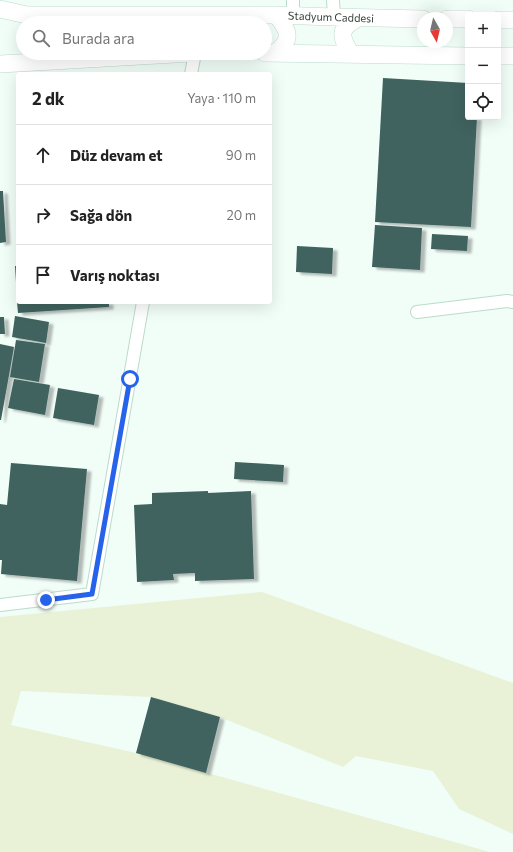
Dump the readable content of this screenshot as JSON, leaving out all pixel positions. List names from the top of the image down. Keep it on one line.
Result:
{"streets":{"main road":["Stadyum Caddesi"]},"north":"bottom","page":{"map_buttons":["+","−"],"search":"Burada ara","heading":["2 dk","Yaya · 110 m"],"list":[["Düz devam et","90 m"],["Sağa dön","20 m"],"Varış noktası"]}}
